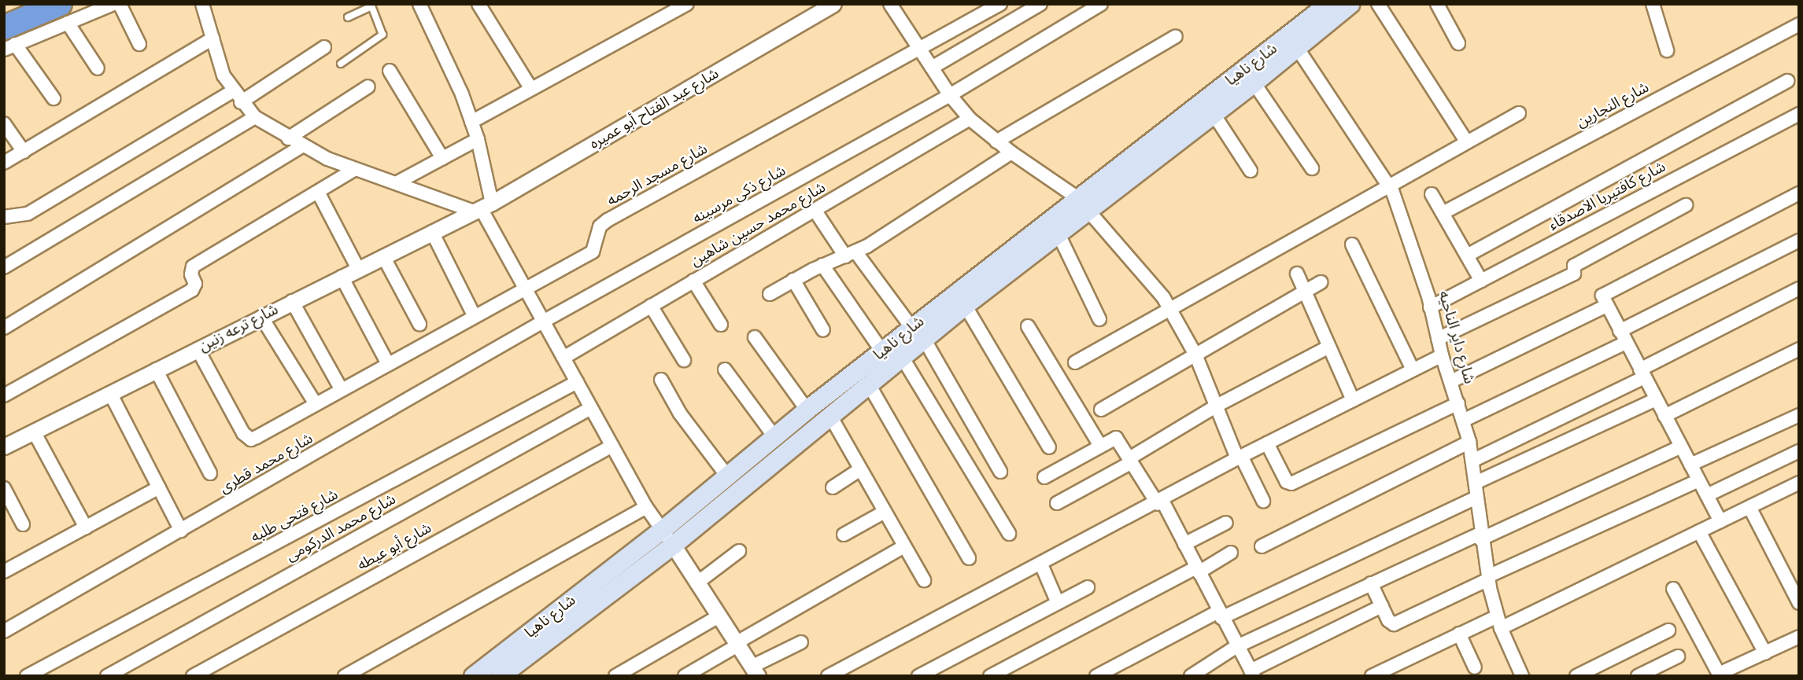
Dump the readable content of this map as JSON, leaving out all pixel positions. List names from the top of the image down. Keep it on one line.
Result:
{"streets":{"main road":["شارع ناهيا"],"street":["شارع النجارين","شارع عبد الفتاح أبو عميره","شارع مسجد الرحمه","شارع ذكى مرسينه","شارع كافتيريا الاصدقاء","شارع محمد حسين شاهين","شارع ترعه زنين","شارع داير الناحيه","شارع محمد قطرى","شارع فتحى طلبه","شارع محمد الدركومى","شارع أبو عيطه"]},"crossings":[["شارع ناهيا","شارع داير الناحيه"],["شارع عبد الفتاح أبو عميره","شارع ترعه زنين"],["شارع مسجد الرحمه","شارع ترعه زنين"],["شارع ذكى مرسينه","شارع محمد قطرى"],["شارع كافتيريا الاصدقاء","شارع داير الناحيه"]]}
